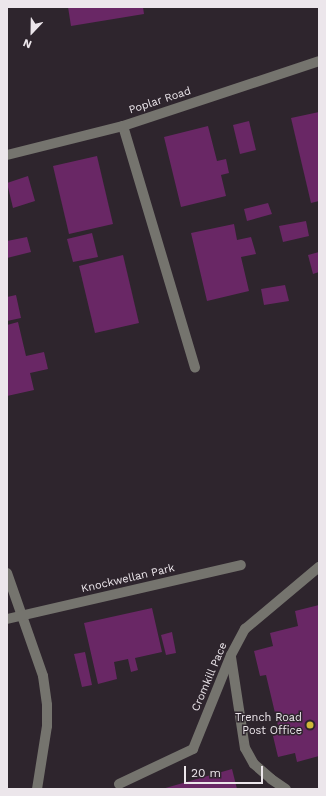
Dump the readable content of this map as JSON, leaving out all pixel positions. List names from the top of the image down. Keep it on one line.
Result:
{"streets":{"street":["Poplar Road","Knockwellan Park","Cromkill Pace"]},"places":["Trench Road Post Office"],"scale_bar":"20 m","north":"bottom"}
